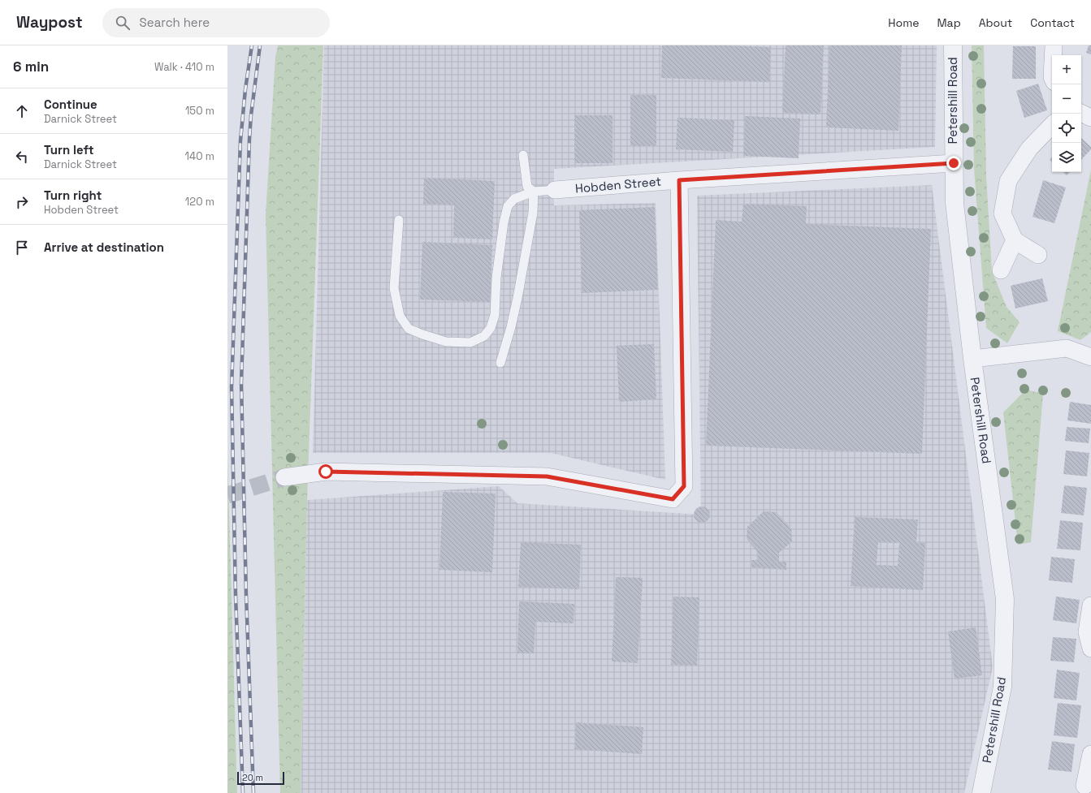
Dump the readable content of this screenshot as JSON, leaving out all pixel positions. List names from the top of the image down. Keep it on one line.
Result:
{"streets":{"street":["Petershill Road","Hobden Street"]},"crossings":[["Petershill Road","Hobden Street"]],"scale_bar":"20 m","page":{"header":"Waypost","search":"Search here","nav":["Home","Map","About","Contact"],"heading":["6 min","Walk · 410 m"],"map_buttons":["+","−"],"list":[["Continue","Darnick Street","150 m"],["Turn left","Darnick Street","140 m"],["Turn right","Hobden Street","120 m"],"Arrive at destination"],"scale":"20 m"}}
